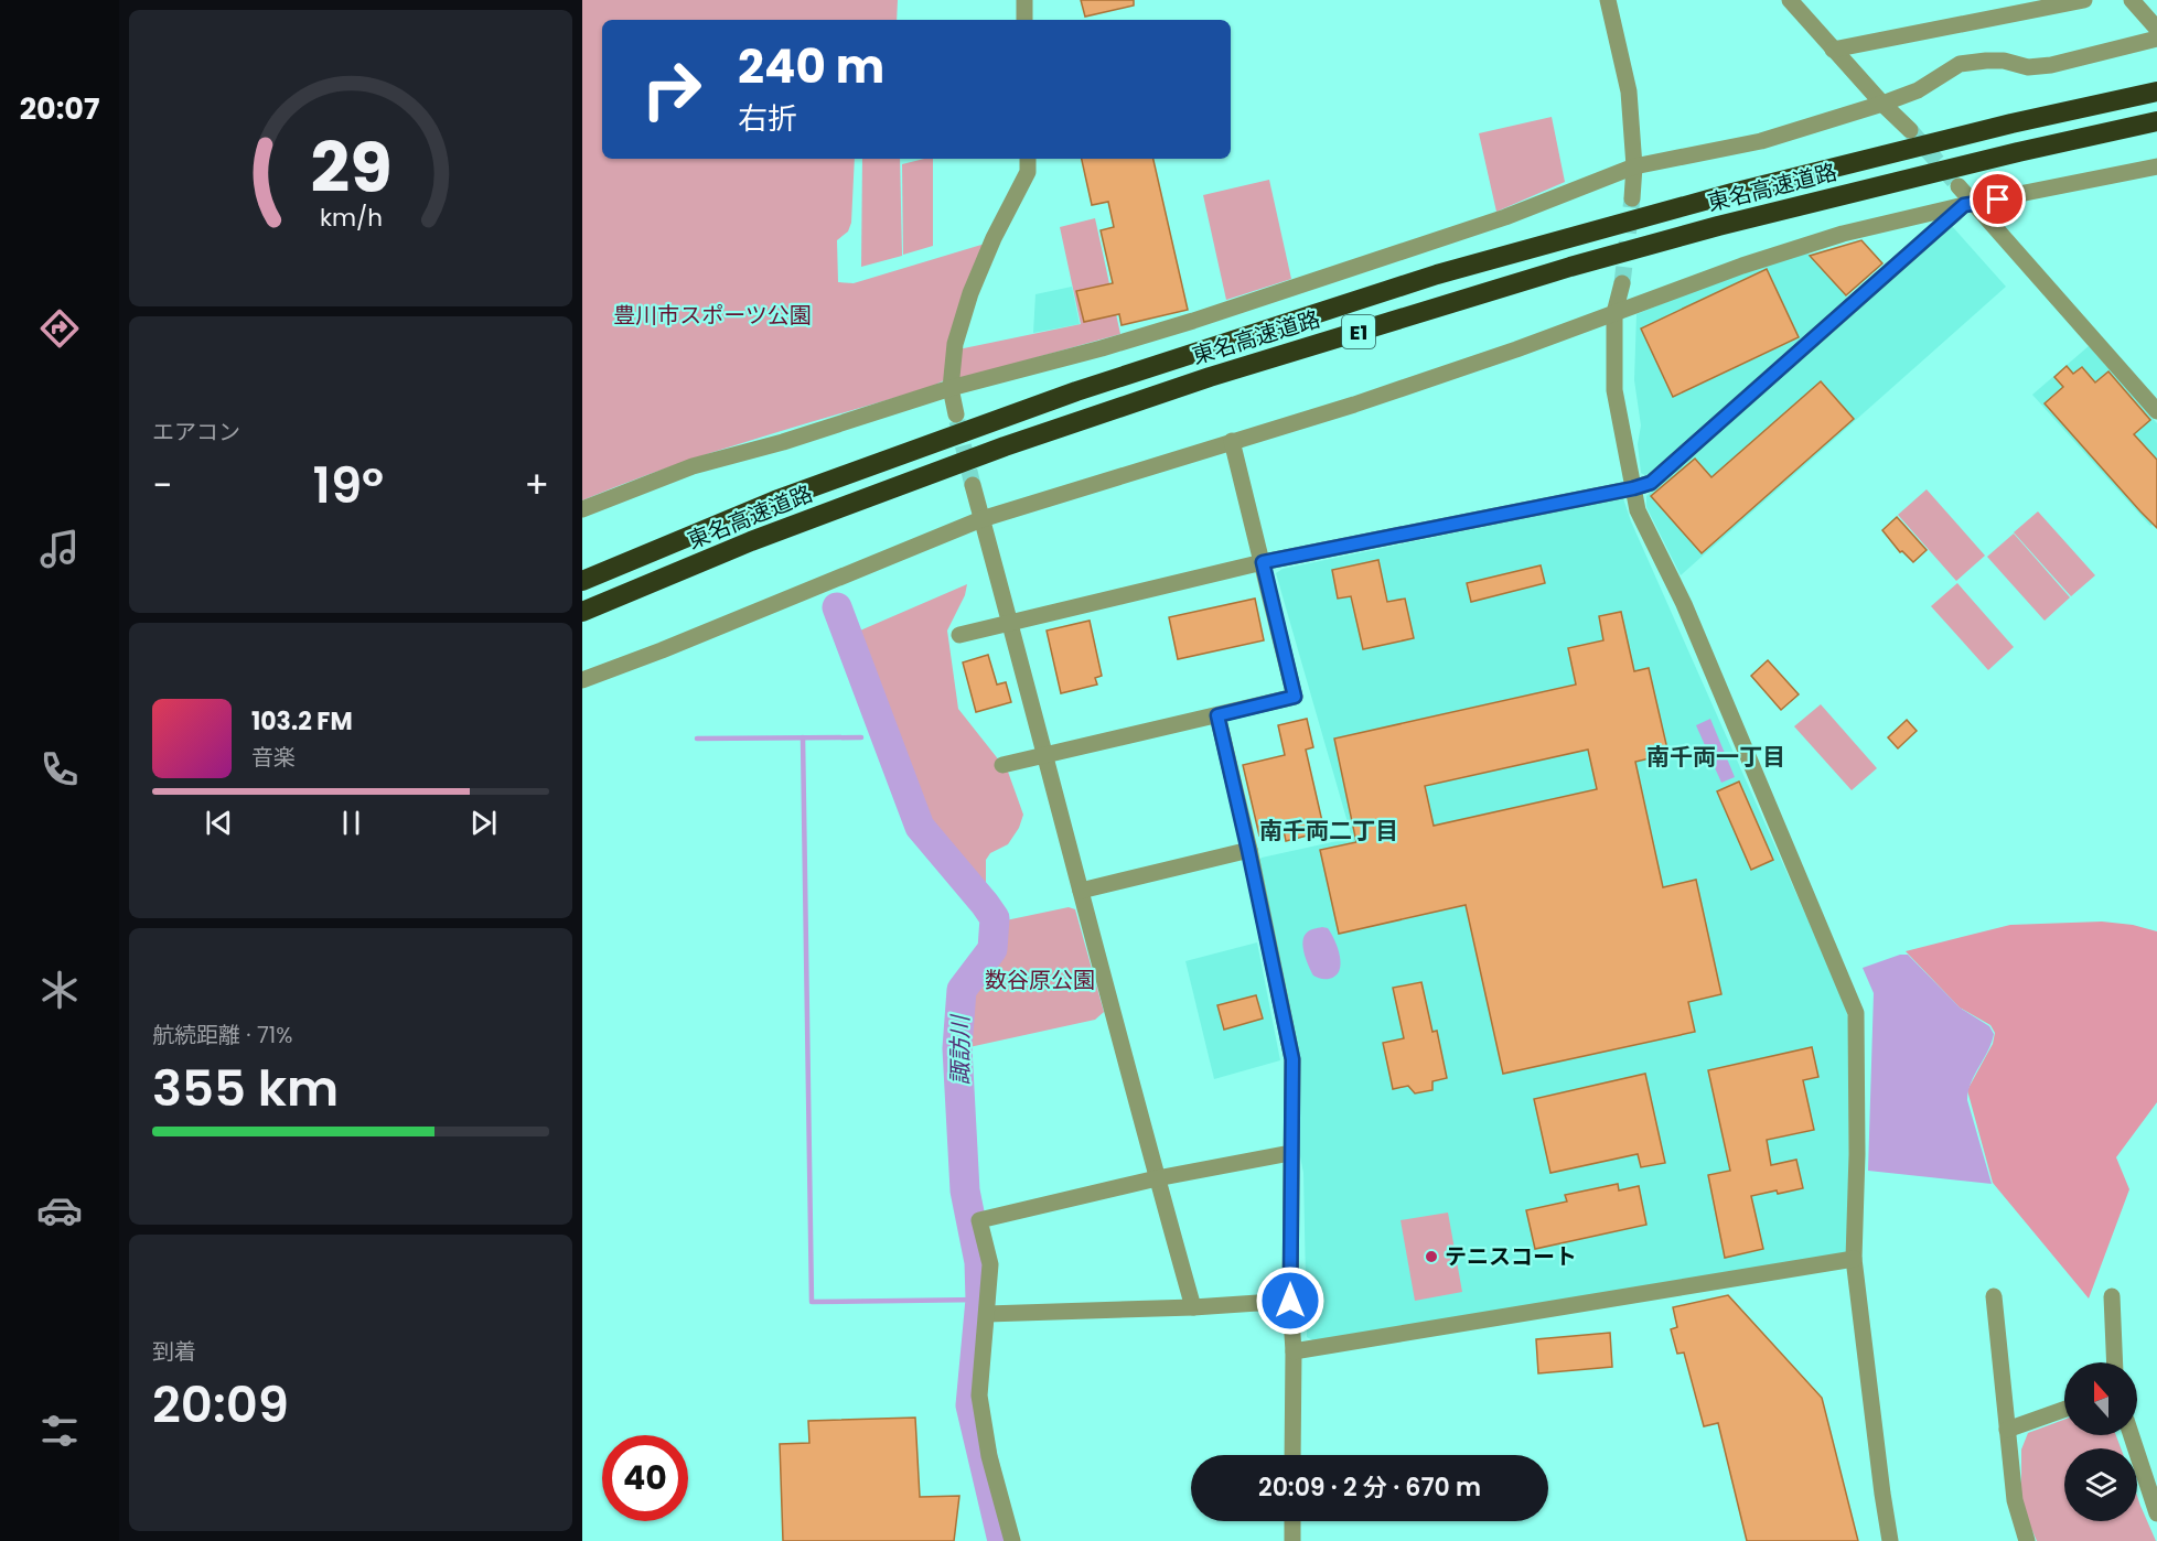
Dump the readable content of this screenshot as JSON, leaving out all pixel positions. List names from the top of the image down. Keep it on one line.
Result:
{"streets":{"highway":["東名高速道路","E1"]},"districts":["南千両一丁目","南千両二丁目"],"water":["諏訪川"],"parks":["豊川市スポーツ公園","数谷原公園"],"places":["テニスコート"],"north":"top","page":{"tabs":"20:07","turn":["240 m","右折"],"tile":["エアコン",["航続距離 · 71%","355 km"],["到着","20:09"]],"heat":["−","19°","+"],"song":["103.2 FM","音楽"],"limit":"40","trip":"20:09 · 2 分 · 670 m","gauge":["29","km/h"]}}
